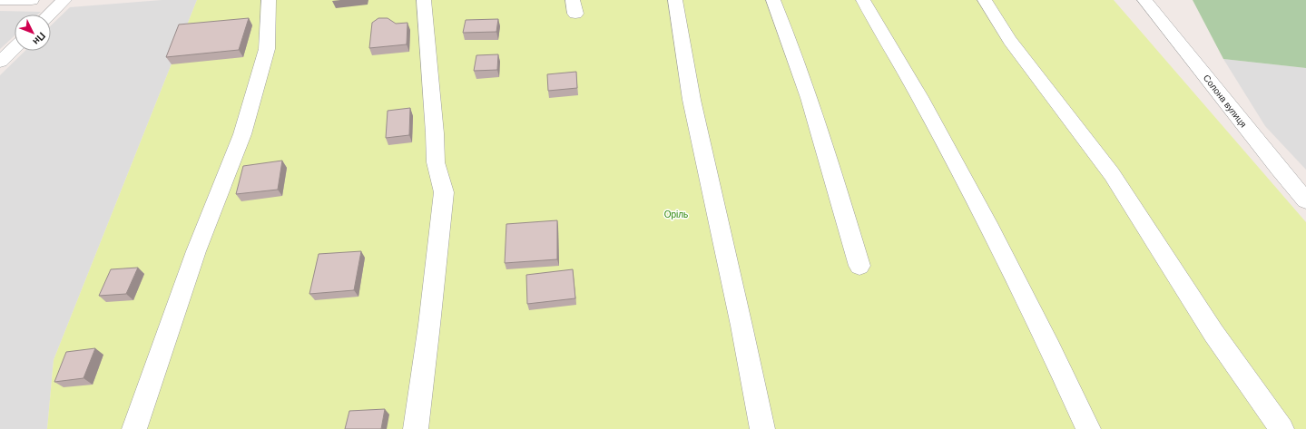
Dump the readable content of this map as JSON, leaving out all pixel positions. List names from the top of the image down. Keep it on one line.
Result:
{"streets":{"street":["Солона вулиця"]},"parks":["Оріль"],"north":"bottom right"}
